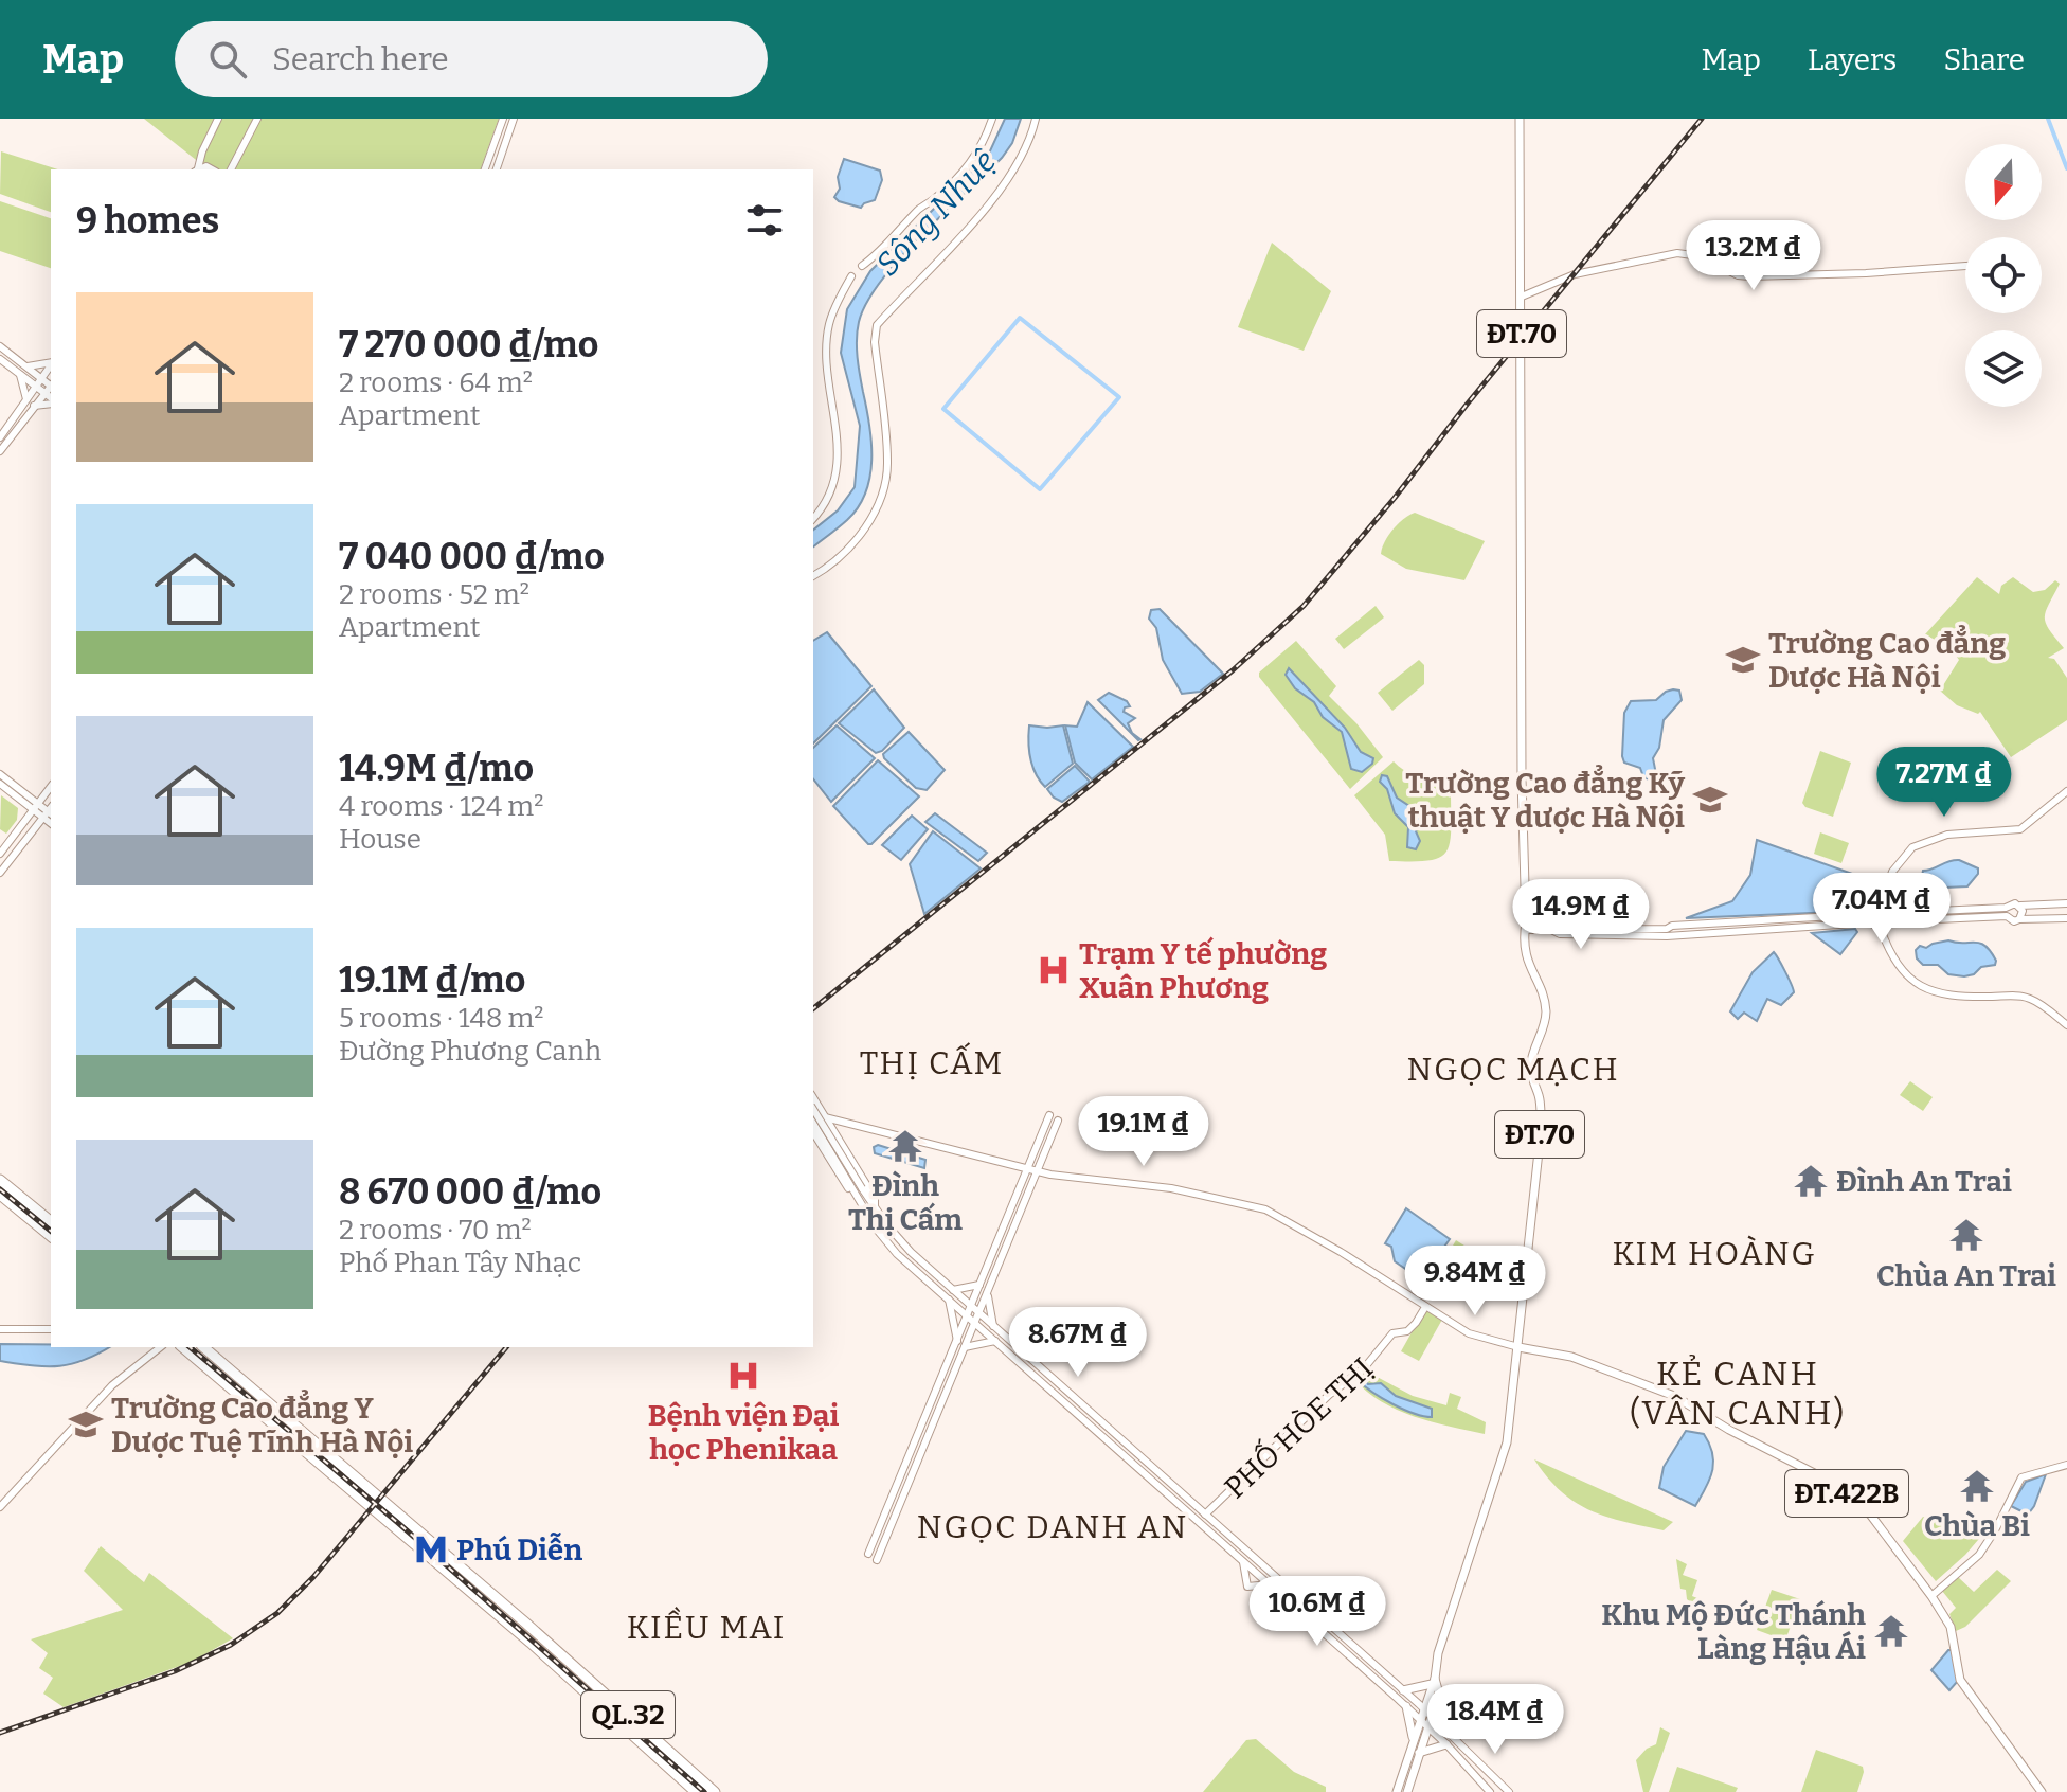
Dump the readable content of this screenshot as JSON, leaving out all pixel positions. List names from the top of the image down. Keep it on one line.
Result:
{"streets":{"highway":["QL.32"],"main road":["ĐT.70","ĐT.422B"],"street":["PHỐ HÒE THỊ"]},"crossings":[["ĐT.70","ĐT.422B"]],"districts":["THỊ CẤM","NGỌC MẠCH","KIM HOÀNG","KẺ CANH (VÂN CANH)","NGỌC DANH AN","KIỀU MAI"],"water":["Sông Nhuệ"],"places":{"school or university":["Trường Cao đẳng Dược Hà Nội","Trường Cao đẳng Kỹ thuật Y dược Hà Nội","Trường Cao đẳng Y Dược Tuệ Tĩnh Hà Nội"],"hospital":["Trạm Y tế phường Xuân Phương","Bệnh viện Đại học Phenikaa"],"temple":["Đình Thị Cấm","Đình An Trai","Chùa An Trai","Chùa Bi","Khu Mộ Đức Thánh Làng Hậu Ái"],"metro station":["Phú Diễn"]},"north":"bottom","page":{"header":"Map","search":"Search here","nav":["Map","Layers","Share"],"heading":"9 homes","price":["13.2M ₫","7.27M ₫","7.04M ₫","14.9M ₫","19.1M ₫","9.84M ₫","8.67M ₫","10.6M ₫","18.4M ₫"],"list":[{"name":"7 270 000 ₫/mo","note":"2 rooms · 64 m² · Apartment"},{"name":"7 040 000 ₫/mo","note":"2 rooms · 52 m² · Apartment"},{"name":"14.9M ₫/mo","note":"4 rooms · 124 m² · House"},{"name":"19.1M ₫/mo","note":"5 rooms · 148 m² · Đường Phương Canh"},{"name":"8 670 000 ₫/mo","note":"2 rooms · 70 m² · Phố Phan Tây Nhạc"}]}}
